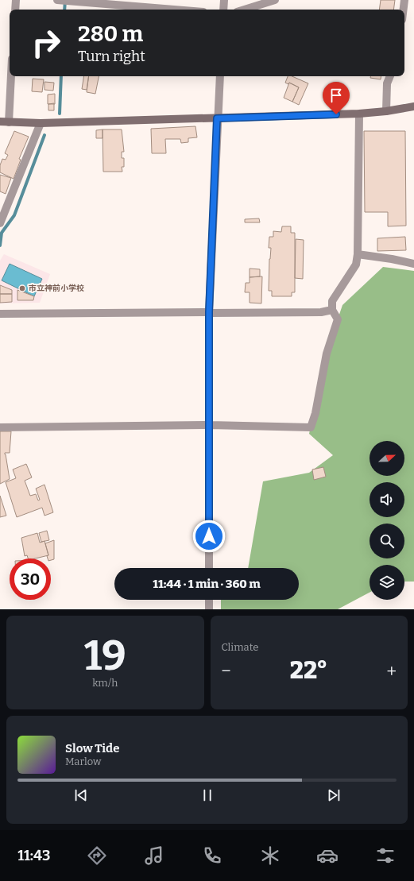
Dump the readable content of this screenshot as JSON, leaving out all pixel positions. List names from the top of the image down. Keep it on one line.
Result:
{"places":["市立神前小学校"],"north":"right","page":{"turn":["280 m","Turn right"],"limit":"30","trip":"11:44 · 1 min · 360 m","tile":[["19","km/h"],"Climate"],"heat":["−","22°","+"],"song":["Slow Tide","Marlow"],"tabs":"11:43"}}
